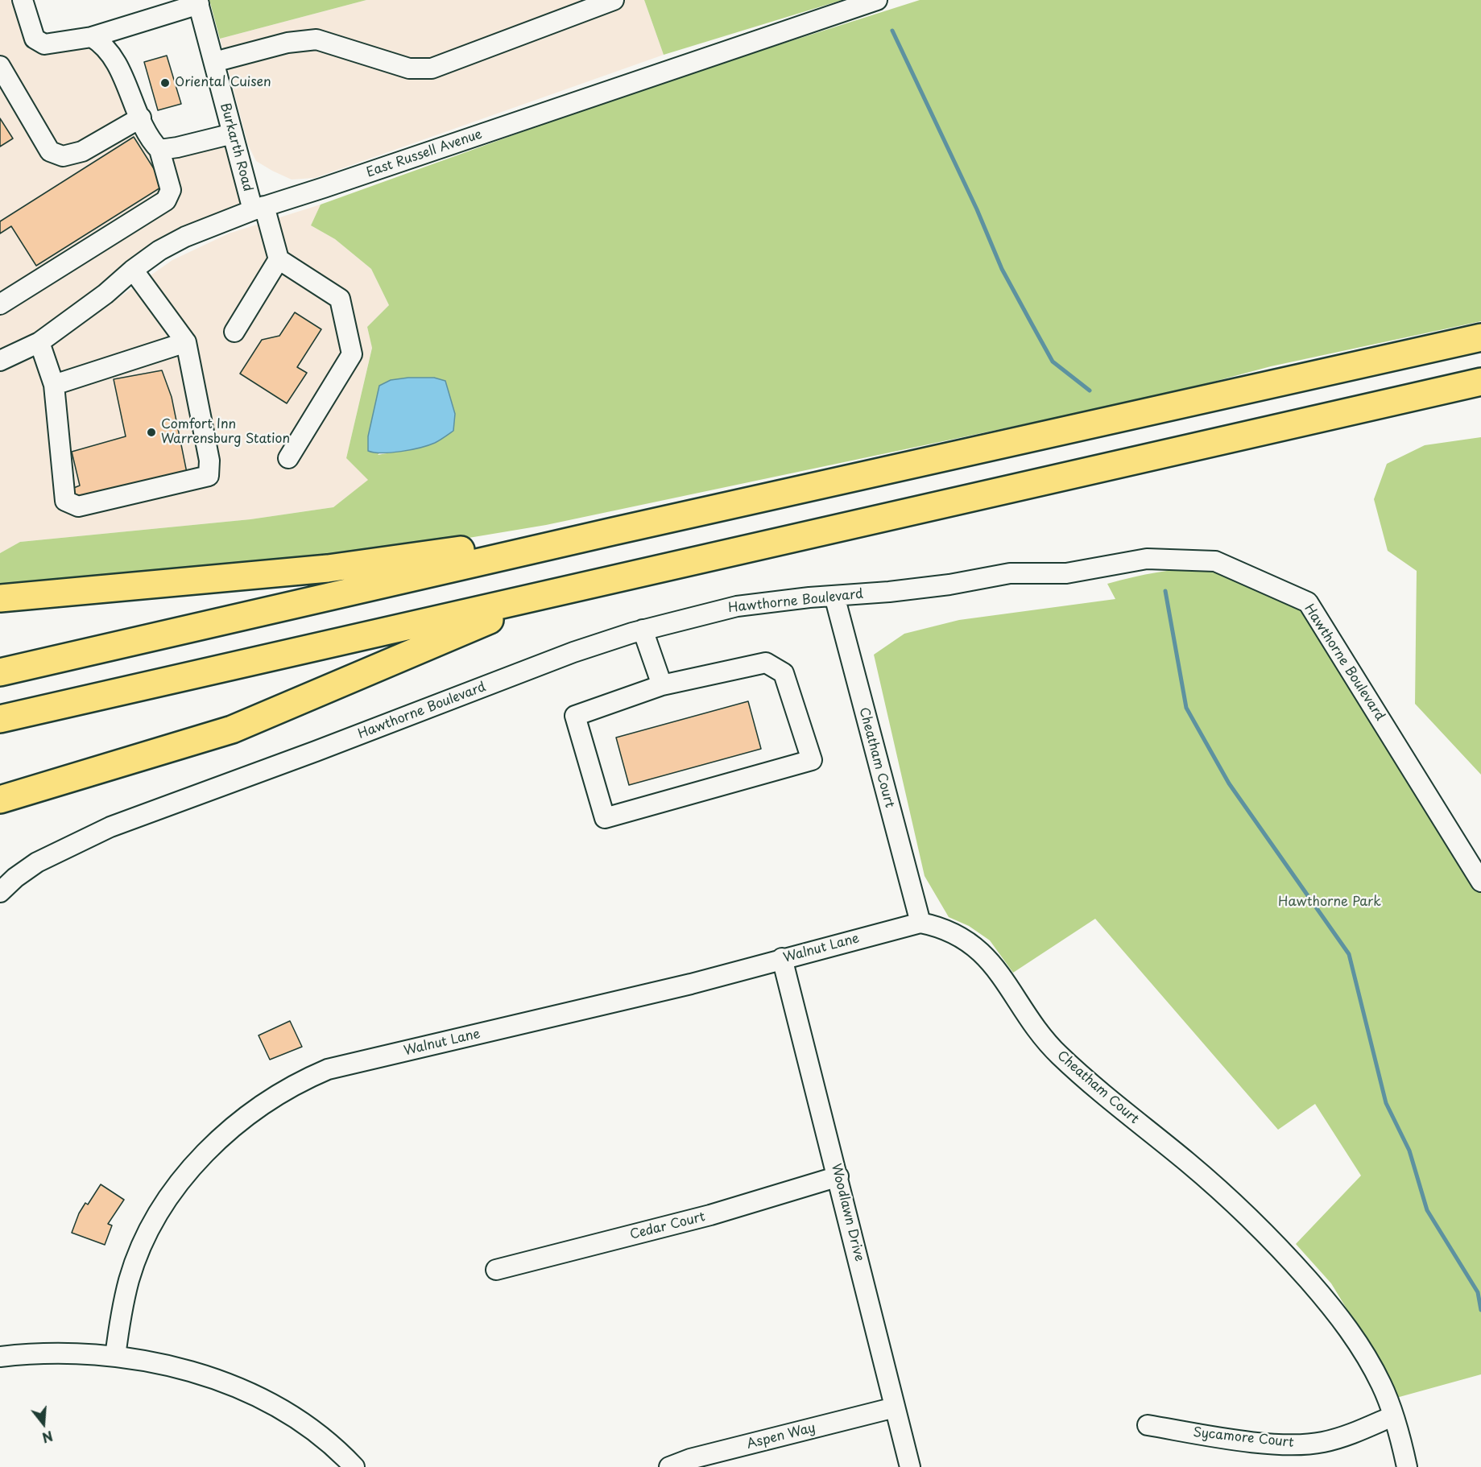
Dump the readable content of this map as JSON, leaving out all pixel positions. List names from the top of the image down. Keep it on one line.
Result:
{"streets":{"street":["Burkarth Road","East Russell Avenue","Hawthorne Boulevard","Cheatham Court","Walnut Lane","Woodlawn Drive","Cedar Court","Aspen Way","Sycamore Court"]},"crossings":[["Burkarth Road","East Russell Avenue"],["Hawthorne Boulevard","Cheatham Court"],["Cheatham Court","Walnut Lane"],["Cheatham Court","Sycamore Court"],["Walnut Lane","Woodlawn Drive"],["Woodlawn Drive","Cedar Court"],["Woodlawn Drive","Aspen Way"]],"parks":["Hawthorne Park"],"places":["Oriental Cuisen","Comfort Inn Warrensburg Station"],"north":"bottom"}
